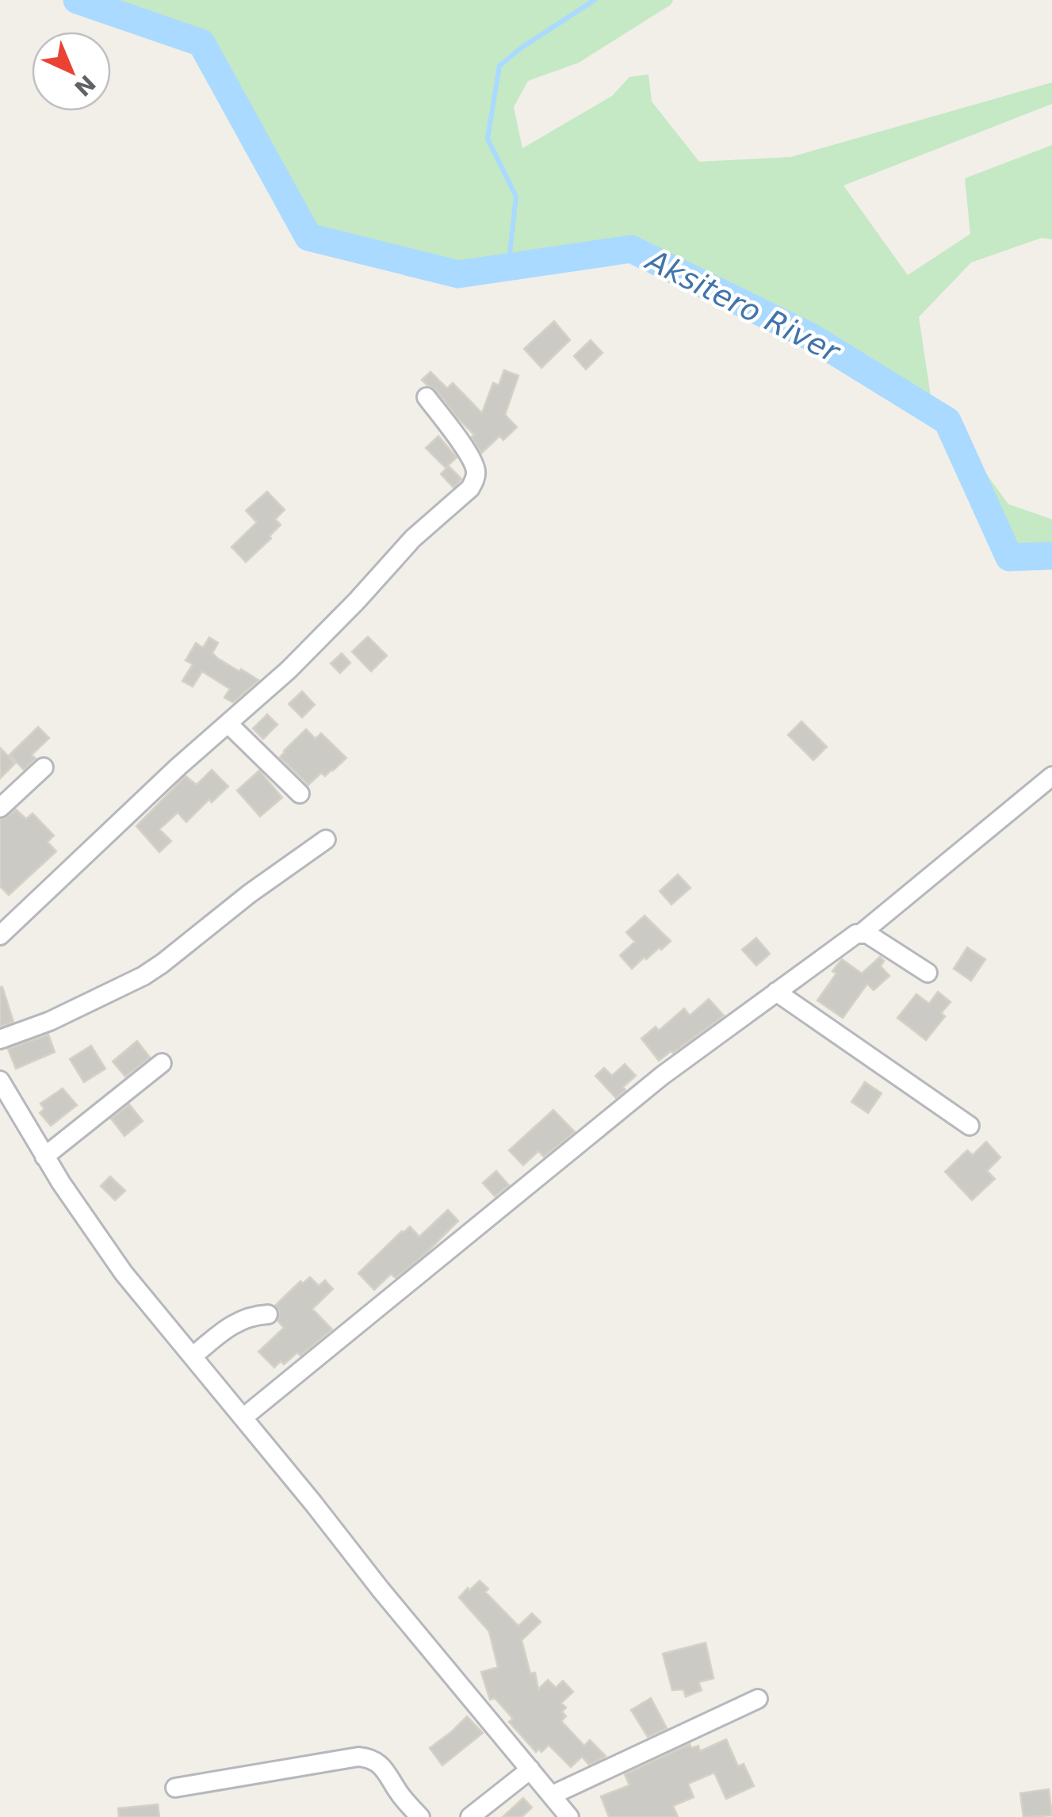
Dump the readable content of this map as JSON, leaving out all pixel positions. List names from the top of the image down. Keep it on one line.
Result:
{"water":["Aksitero River"],"north":"bottom right"}
